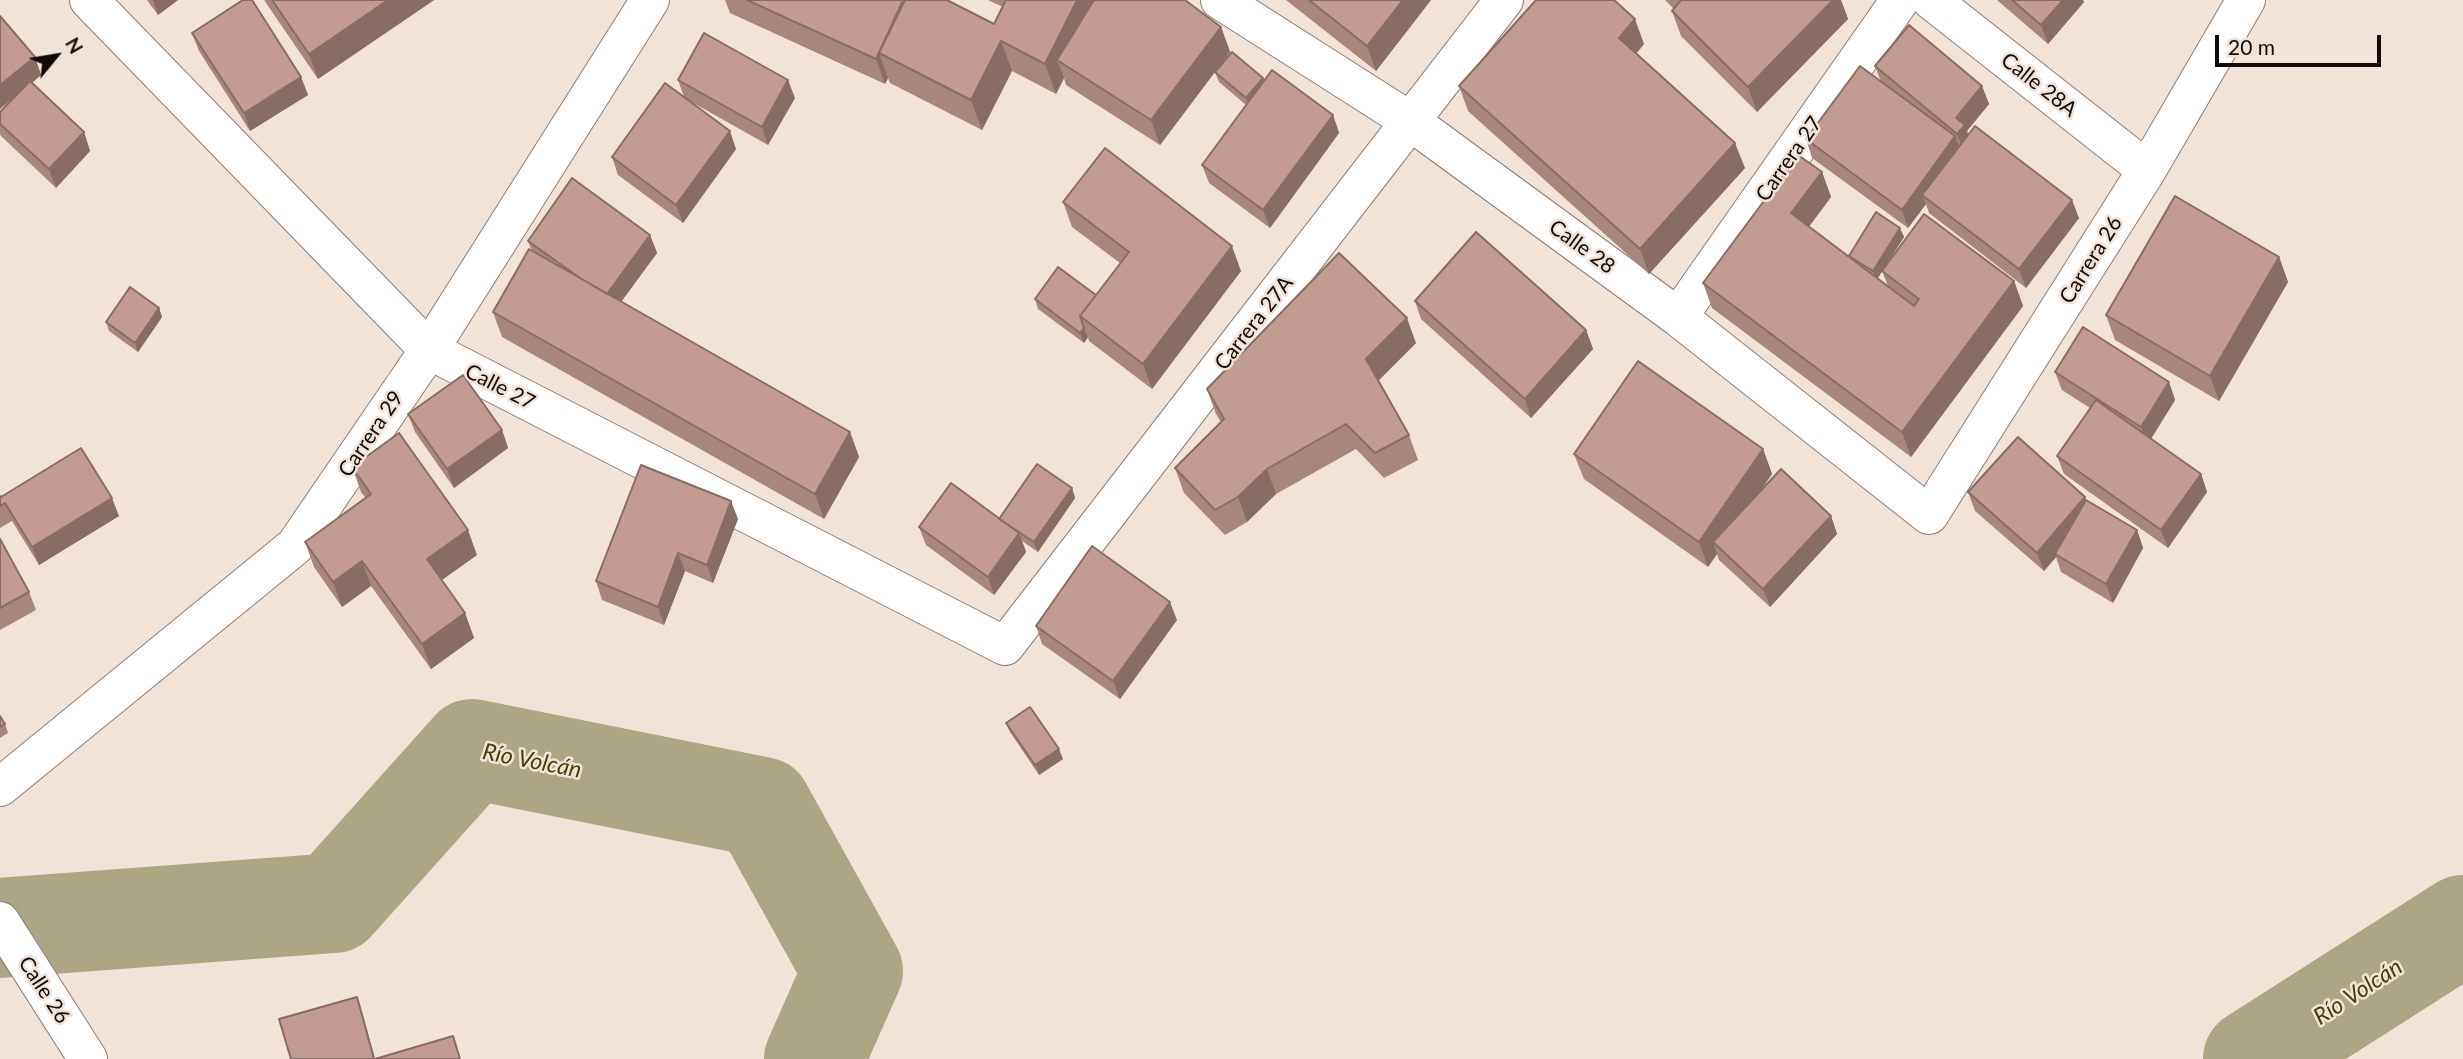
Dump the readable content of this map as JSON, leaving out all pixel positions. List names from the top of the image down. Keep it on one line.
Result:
{"streets":{"street":["Calle 28A","Carrera 27","Calle 28","Carrera 26","Carrera 27A","Calle 27","Carrera 29","Calle 26"]},"crossings":[["Calle 28A","Carrera 26"],["Carrera 27","Calle 28"],["Calle 28","Carrera 26"],["Calle 28","Carrera 27A"],["Carrera 27A","Calle 27"],["Calle 27","Carrera 29"]],"water":["Río Volcán"],"scale_bar":"20 m","north":"top right"}
